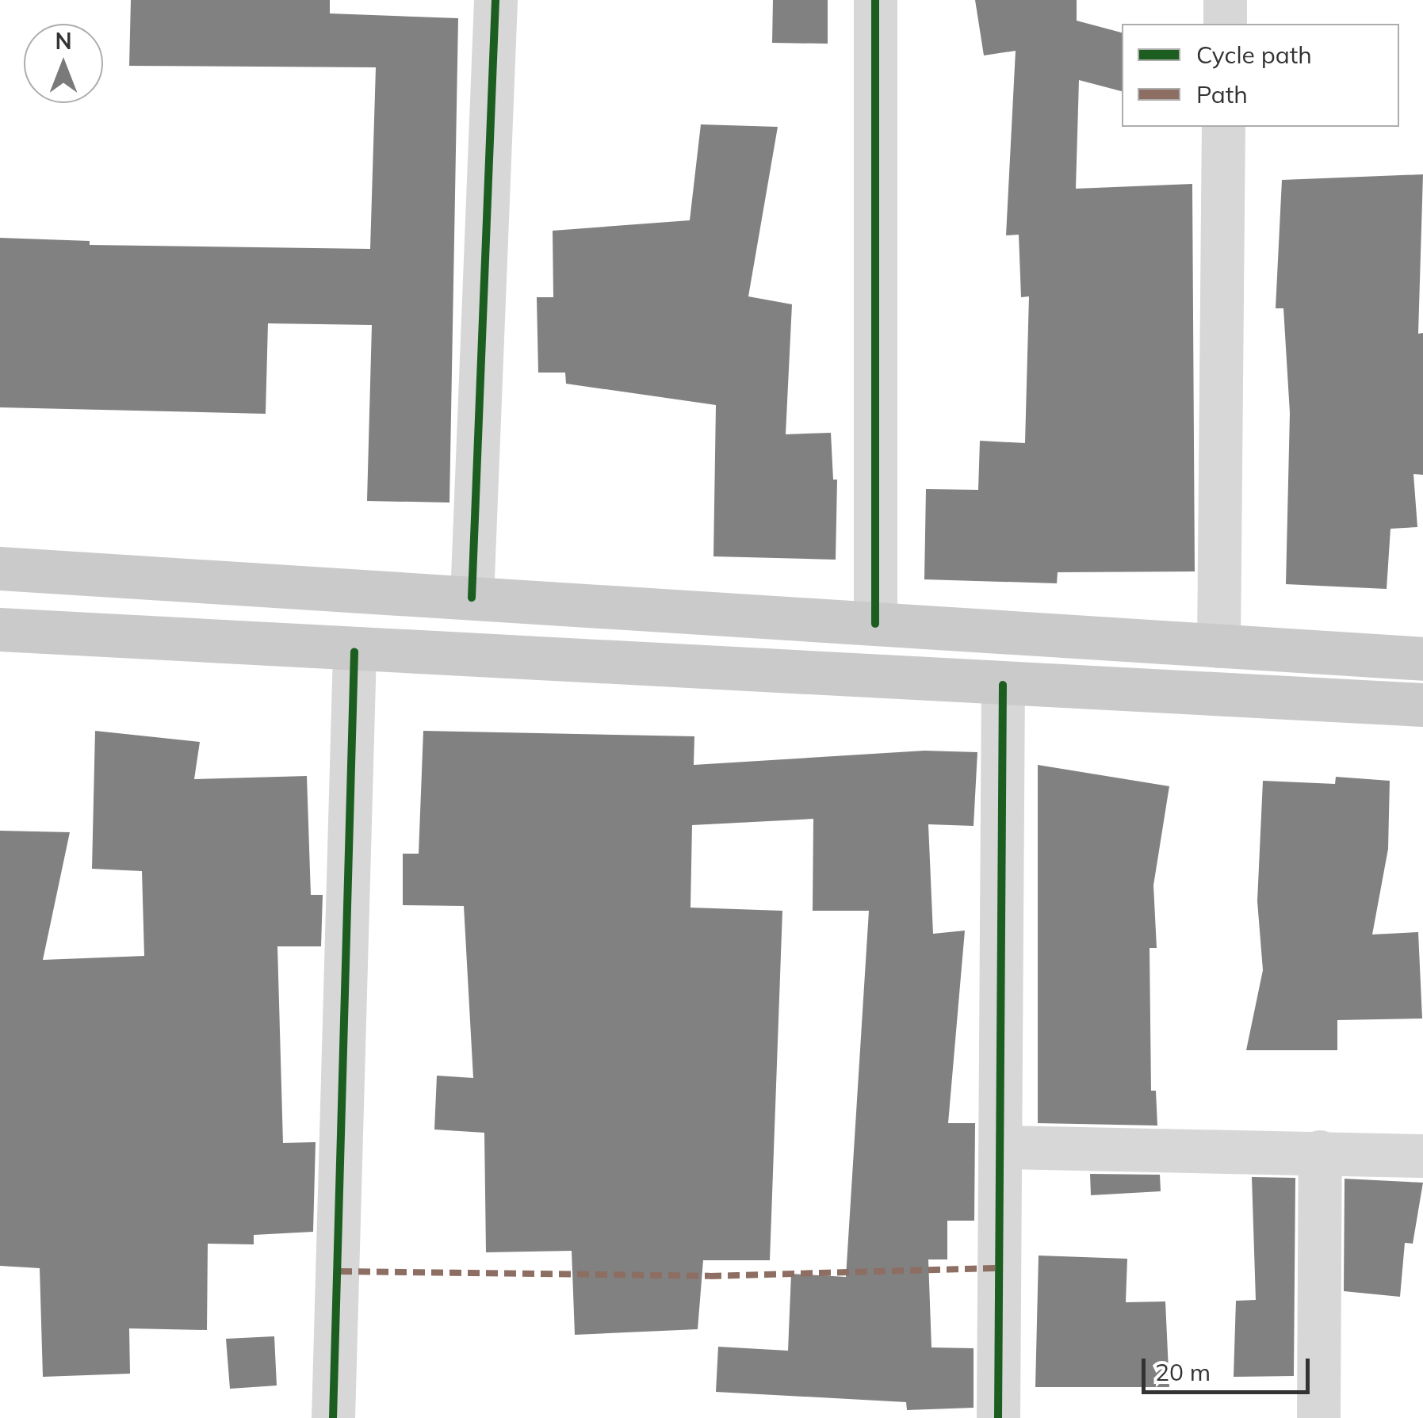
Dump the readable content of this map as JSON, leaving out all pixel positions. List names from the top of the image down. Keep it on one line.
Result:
{"legend":["Cycle path","Path"],"scale_bar":"20 m","north":"top"}
